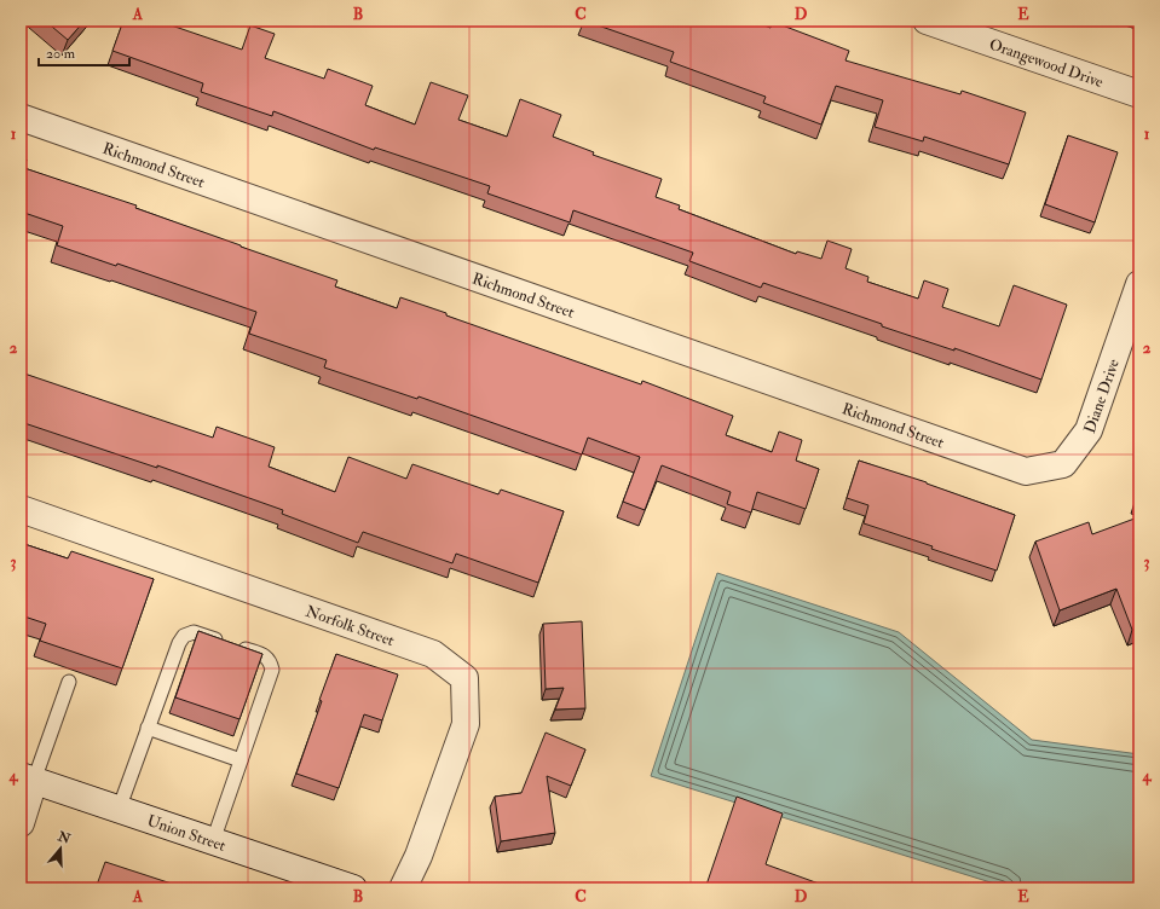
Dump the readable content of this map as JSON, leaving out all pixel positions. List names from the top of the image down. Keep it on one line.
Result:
{"streets":{"street":["Orangewood Drive","Richmond Street","Diane Drive","Norfolk Street","Union Street"]},"crossings":[["Richmond Street","Diane Drive"]],"scale_bar":"20 m","north":"top","grid":{"columns":["A","B","C","D","E"],"rows":["1","2","3","4"]}}
